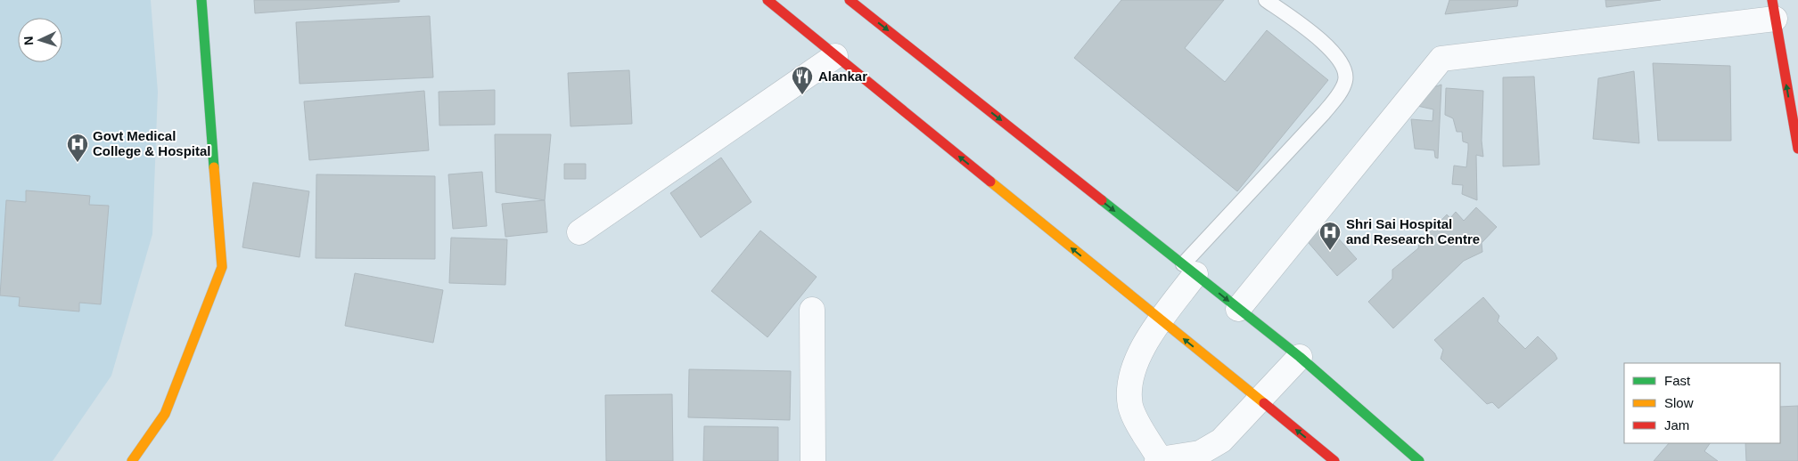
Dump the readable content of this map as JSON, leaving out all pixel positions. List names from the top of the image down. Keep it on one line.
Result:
{"places":{"restaurant":["Alankar"],"hospital":["Govt Medical College & Hospital","Shri Sai Hospital and Research Centre"]},"legend":["Fast","Slow","Jam"],"north":"left"}
